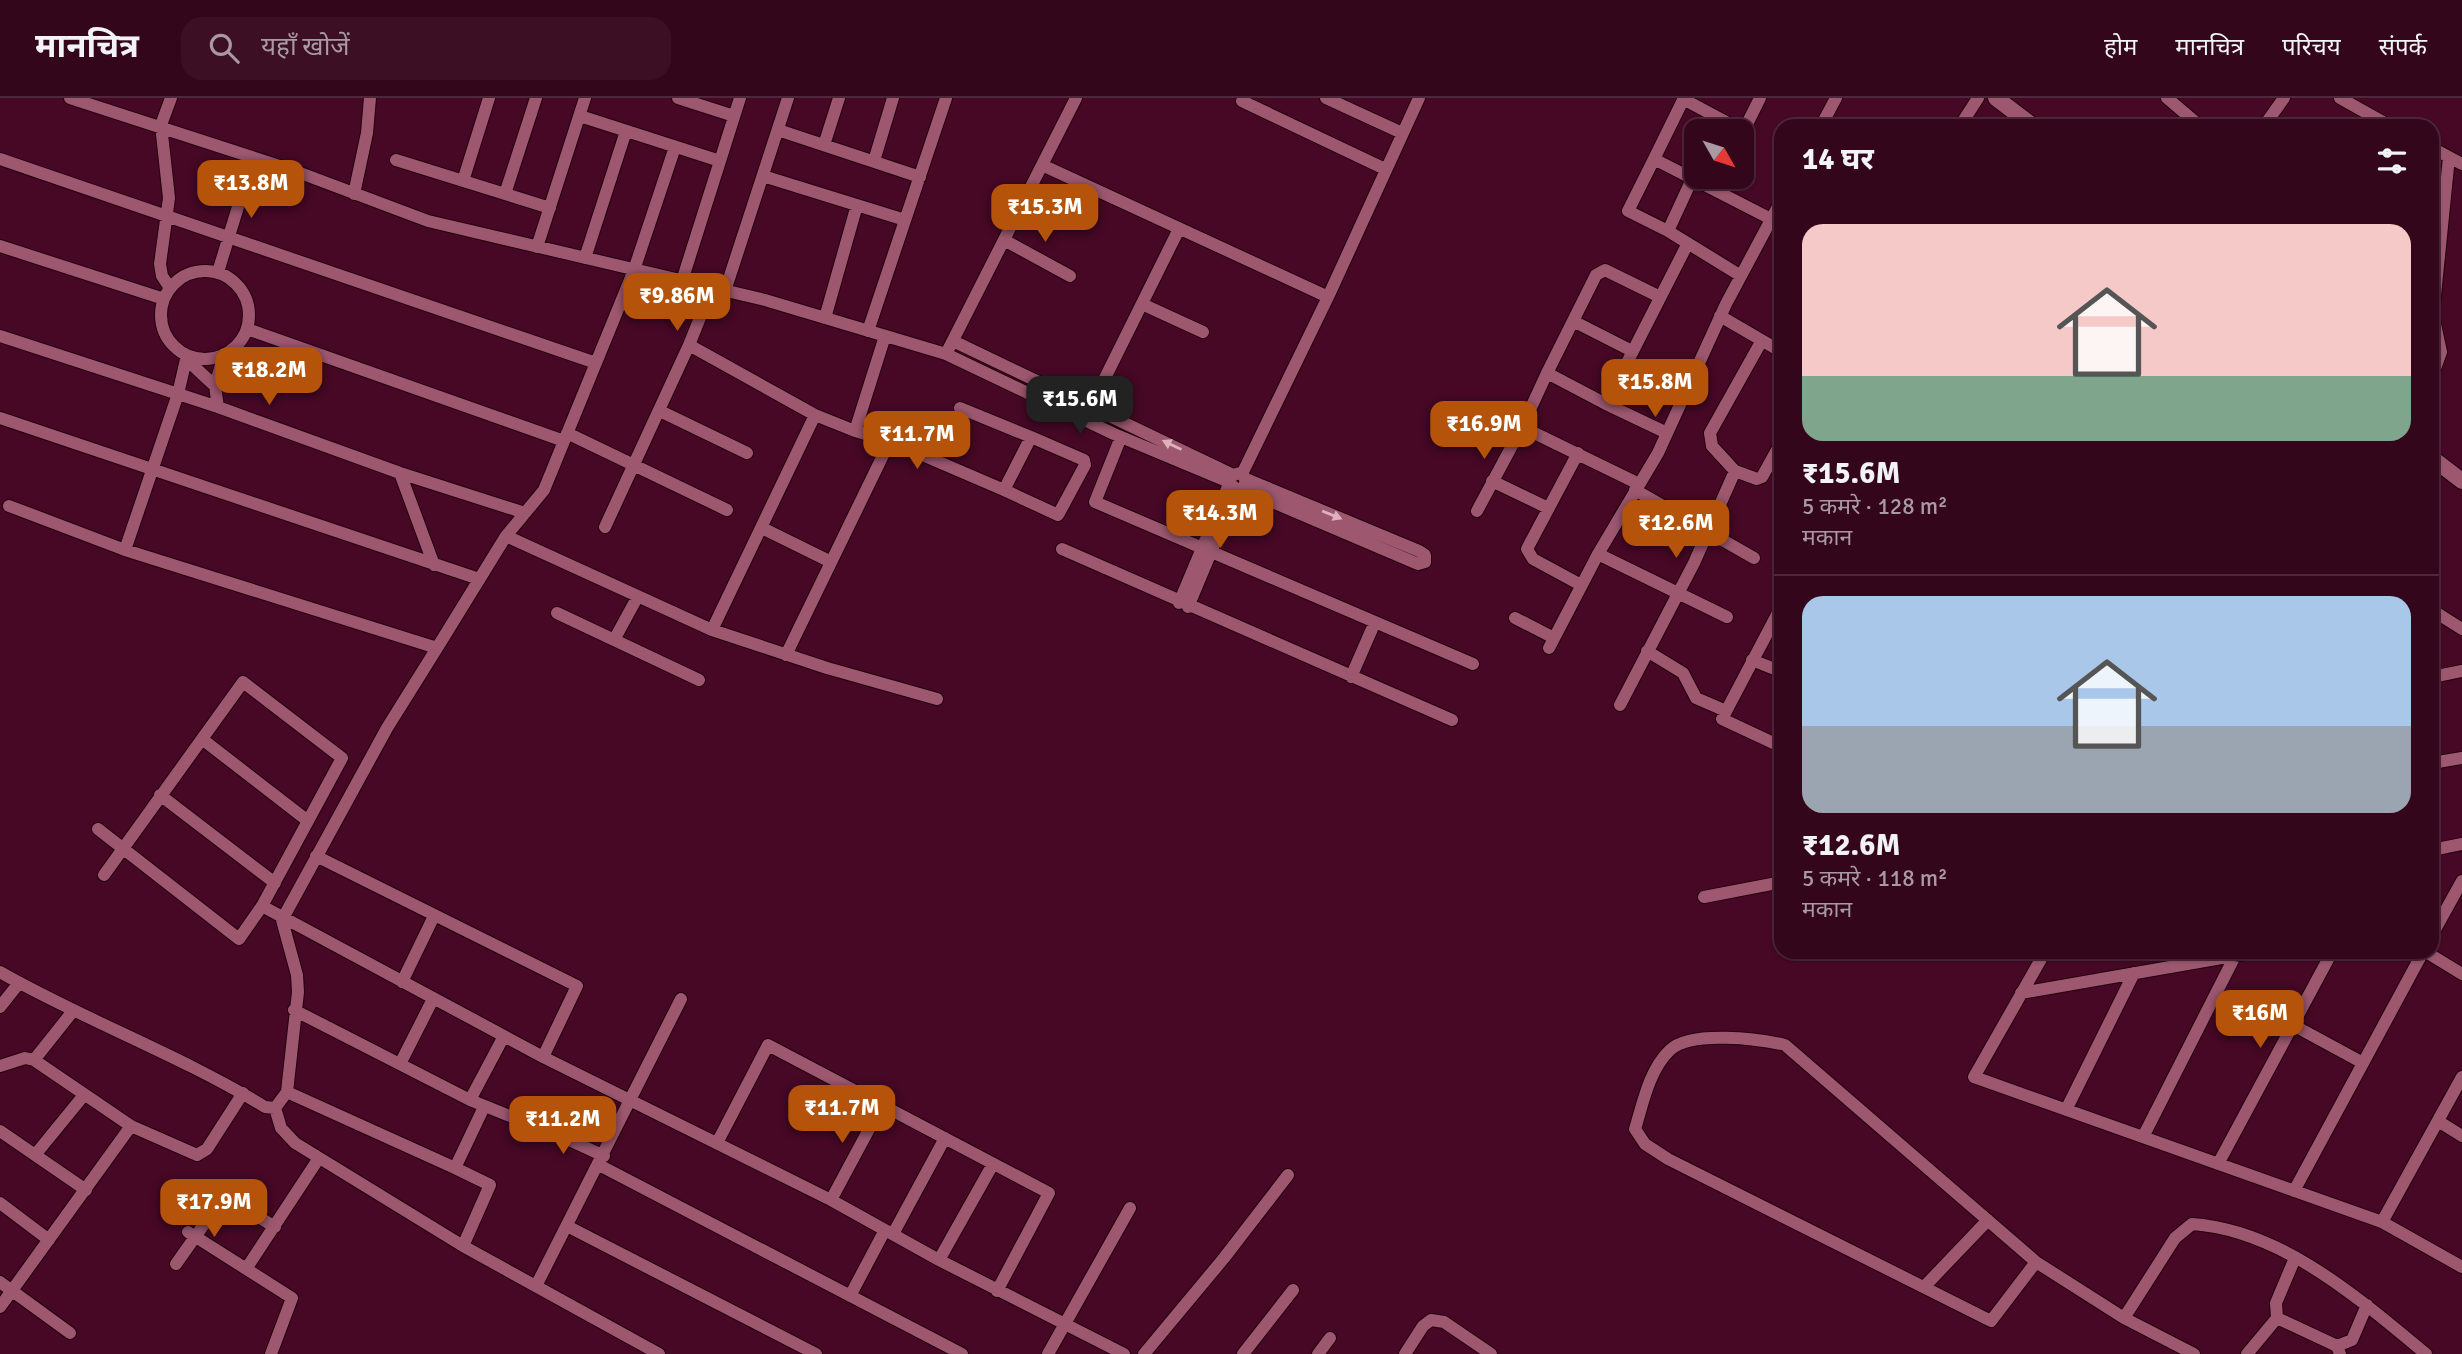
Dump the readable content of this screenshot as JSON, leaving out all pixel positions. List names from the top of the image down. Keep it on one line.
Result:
{"north":"bottom right","page":{"header":"मानचित्र","search":"यहाँ खोजें","nav":["होम","मानचित्र","परिचय","संपर्क"],"heading":"14 घर","price":["₹13.8M","₹15.3M","₹9.86M","₹18.2M","₹15.8M","₹15.6M","₹16.9M","₹11.7M","₹14.3M","₹12.6M","₹16M","₹11.7M","₹11.2M","₹17.9M"],"list":[{"name":"₹15.6M","note":"5 कमरे · 128 m² · मकान"},{"name":"₹12.6M","note":"5 कमरे · 118 m² · मकान"}]}}
